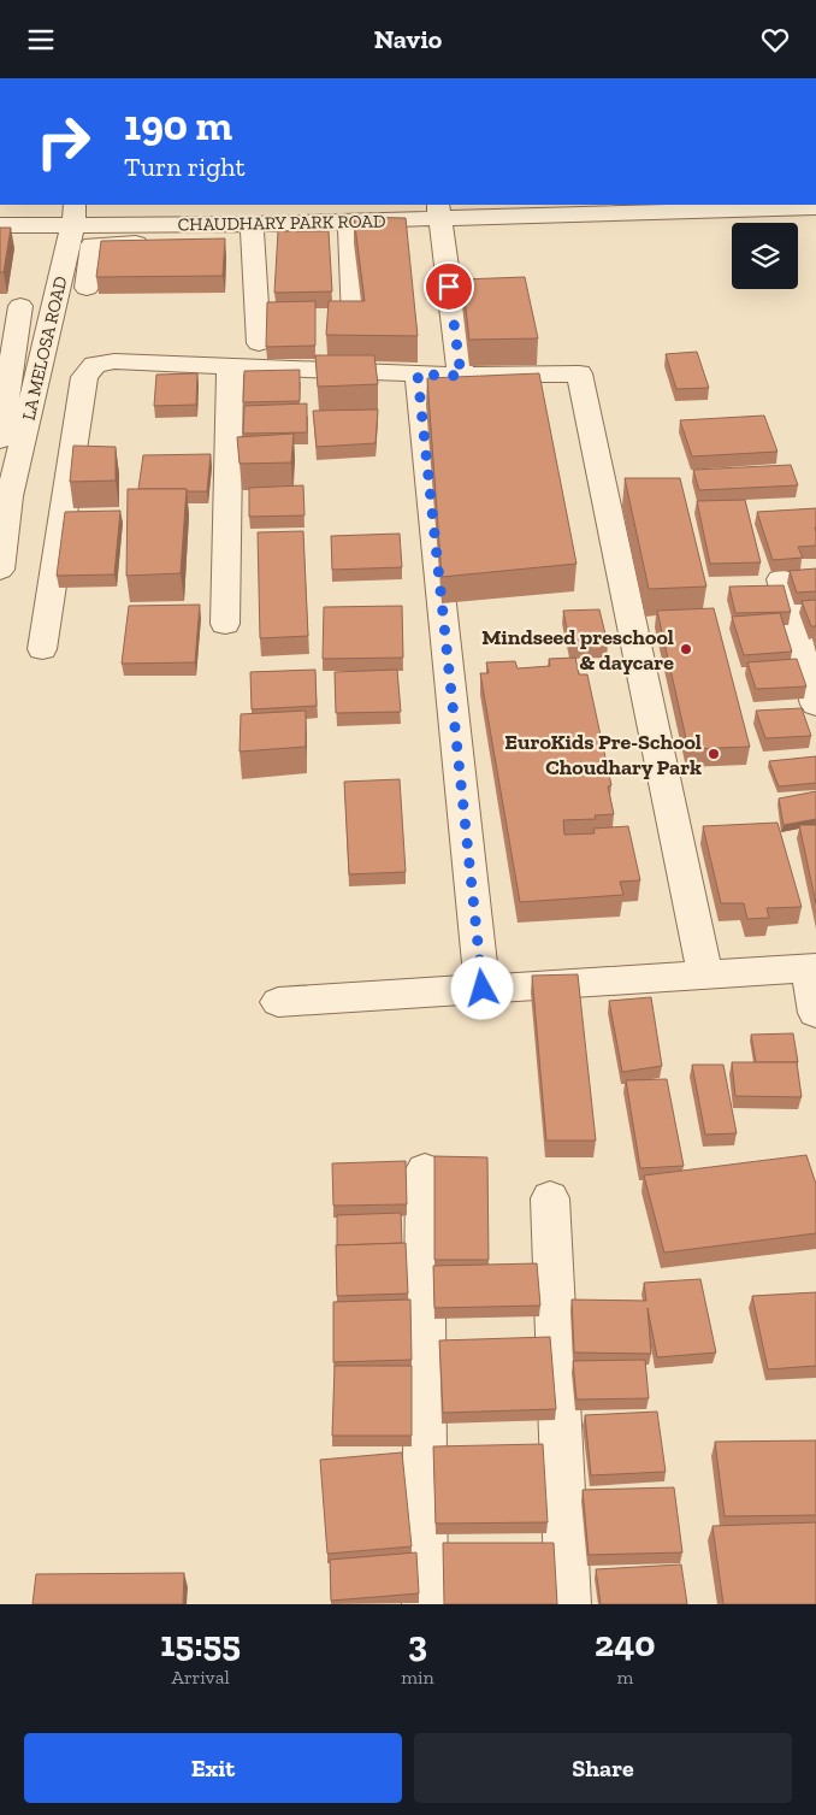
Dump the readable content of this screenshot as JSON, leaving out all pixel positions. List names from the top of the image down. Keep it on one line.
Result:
{"streets":{"street":["CHAUDHARY PARK ROAD","LA MELOSA ROAD"]},"crossings":[["CHAUDHARY PARK ROAD","LA MELOSA ROAD"]],"places":["Mindseed preschool & daycare","EuroKids Pre-School Choudhary Park"],"page":{"header":"Navio","turn":["190 m","Turn right"],"eta":["15:55","Arrival","3","min","240","m"],"buttons":["Exit","Share"]}}
